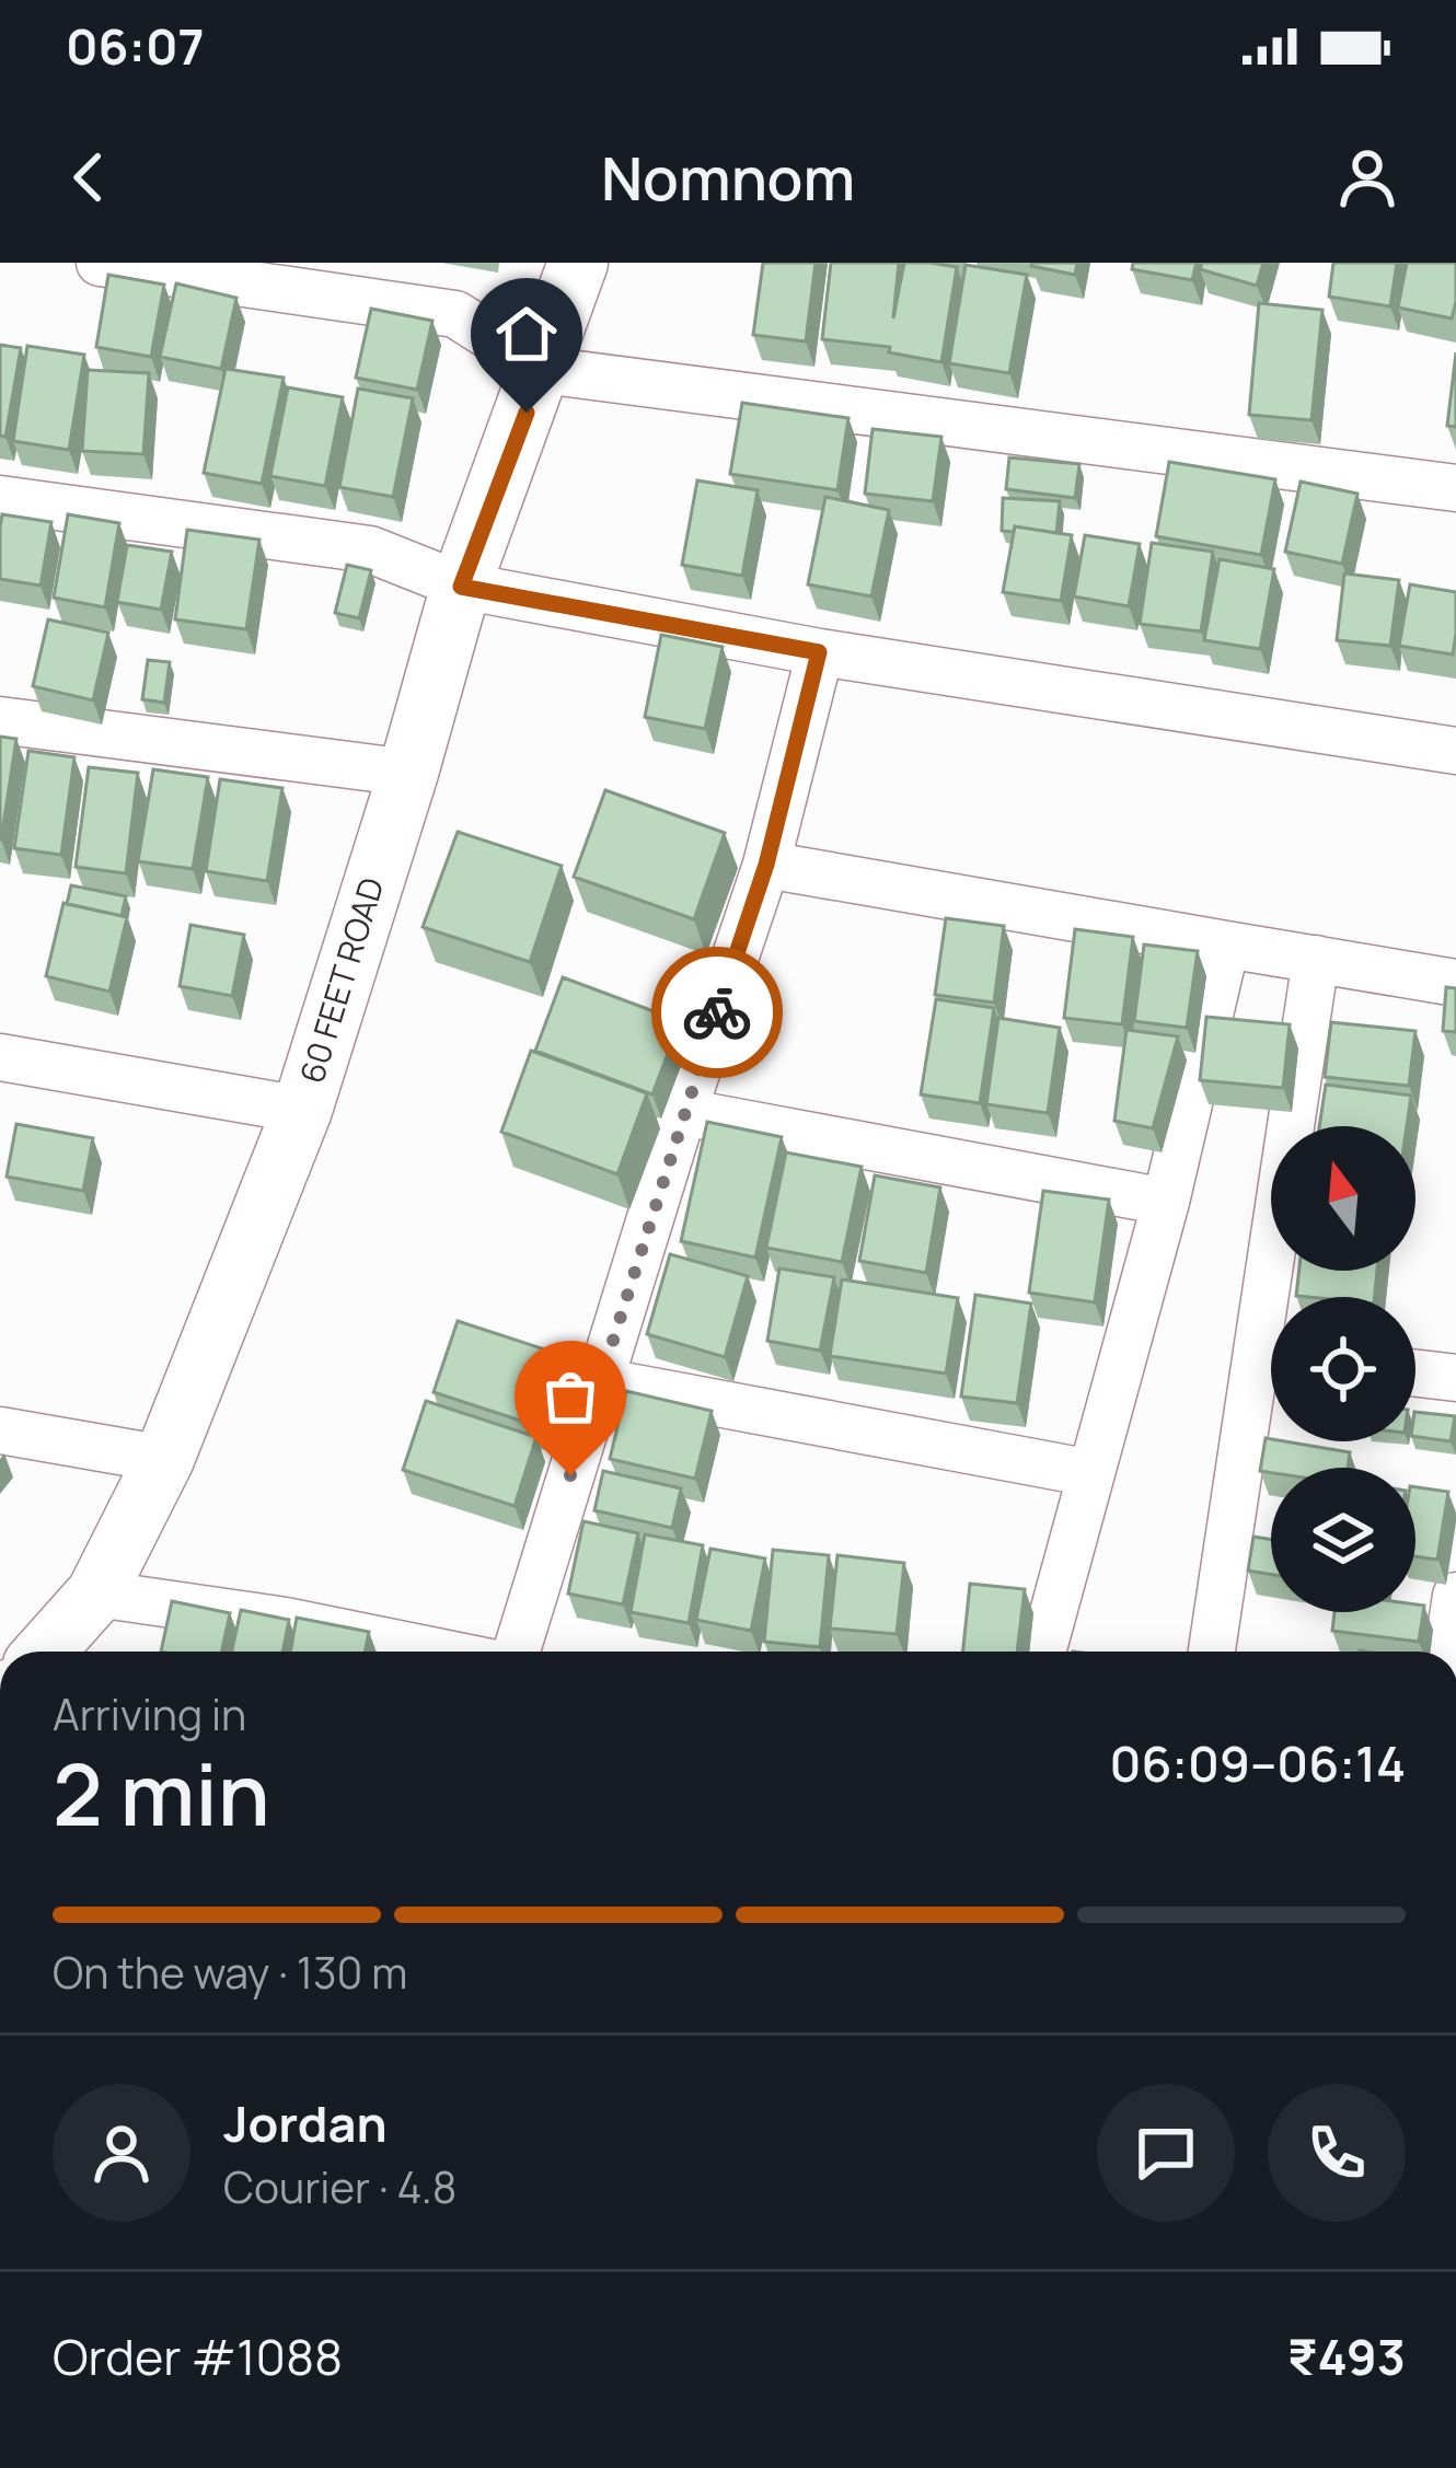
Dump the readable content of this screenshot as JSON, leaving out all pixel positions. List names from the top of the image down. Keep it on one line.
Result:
{"streets":{"street":["60 FEET ROAD"]},"north":"top","page":{"status":"06:07","header":"Nomnom","heading":["2 min","Arriving in","06:09–06:14"],"panel":["Jordan","Courier · 4.8","Order #1088","₹493"],"bar":"On the way · 130 m"}}
